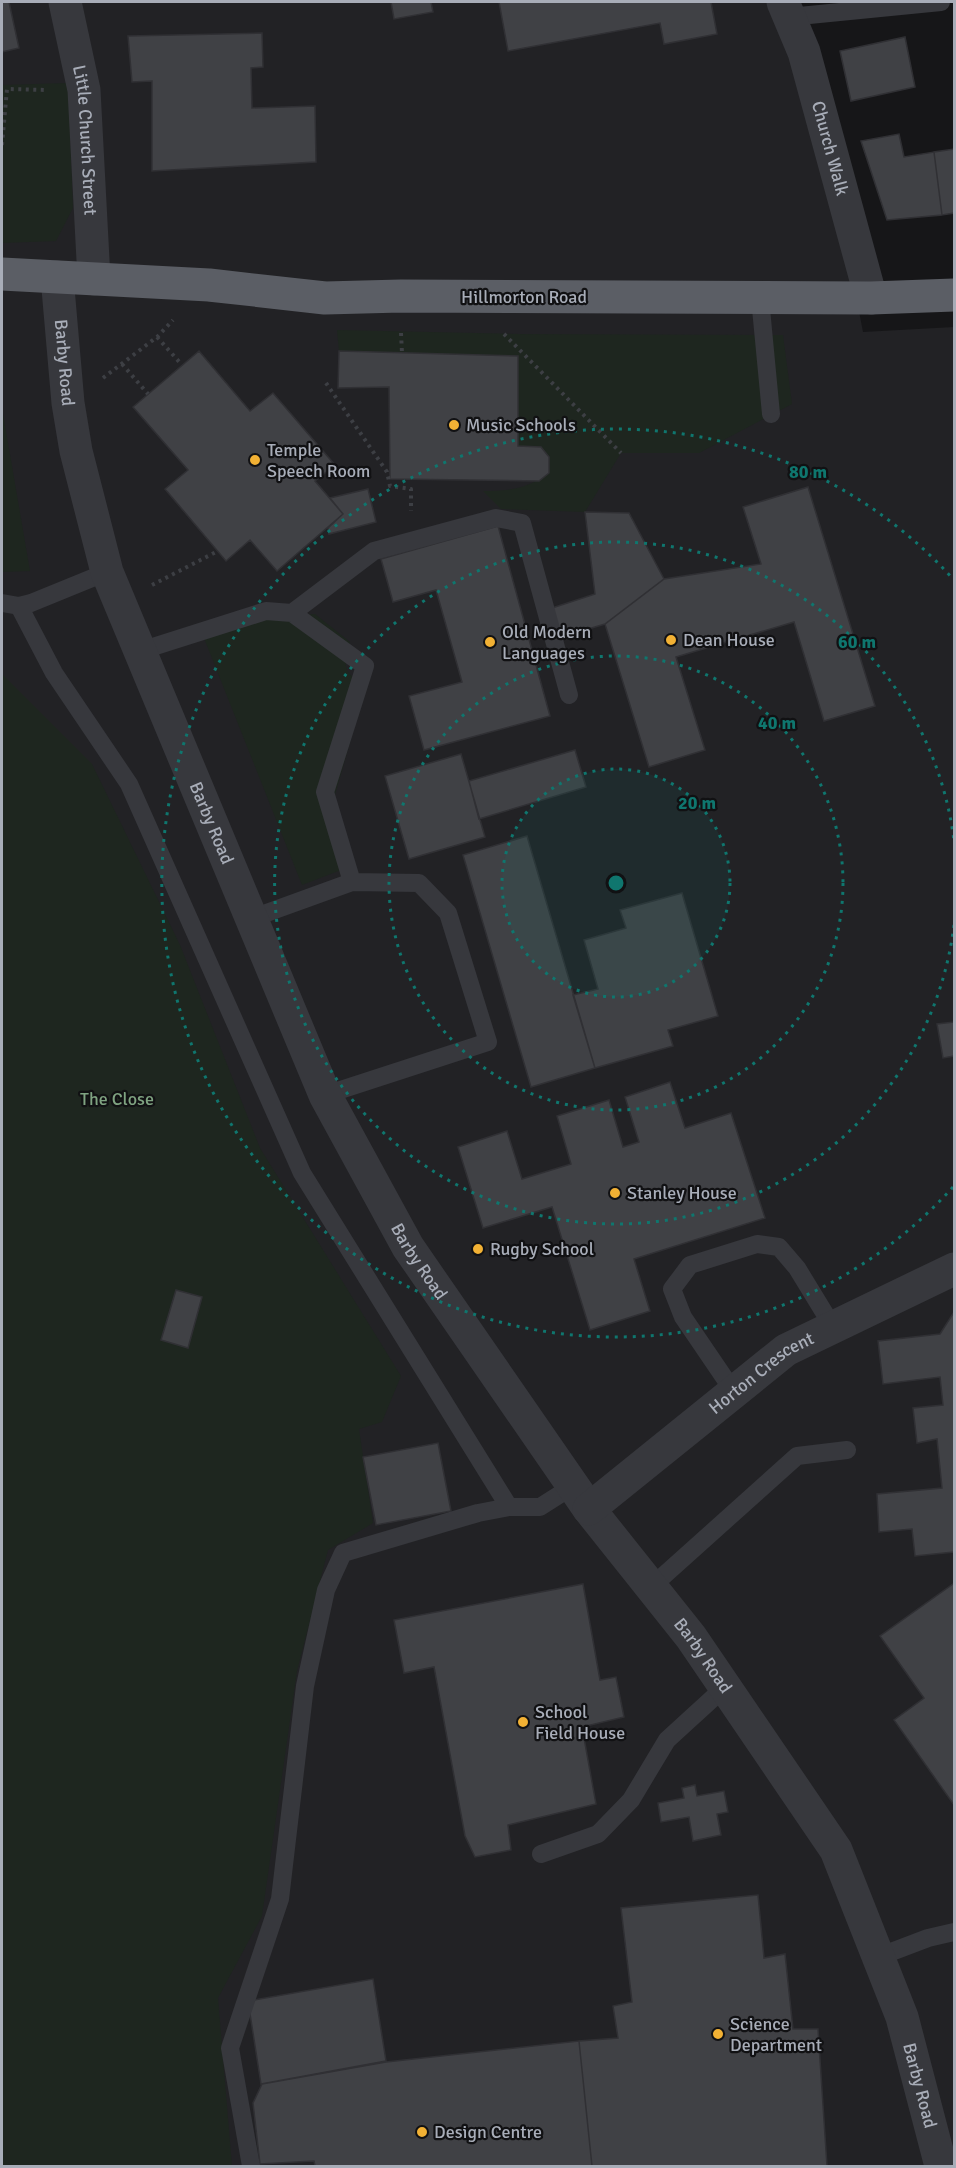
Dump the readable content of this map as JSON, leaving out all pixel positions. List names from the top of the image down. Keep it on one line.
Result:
{"streets":{"highway":["Hillmorton Road"],"street":["Little Church Street","Church Walk","Barby Road","Horton Crescent"]},"crossings":[["Little Church Street","Hillmorton Road"],["Church Walk","Hillmorton Road"],["Hillmorton Road","Barby Road"],["Barby Road","Horton Crescent"]],"parks":["The Close"],"places":["Music Schools","Temple Speech Room","Dean House","Old Modern Languages","Stanley House","Rugby School","School Field House","Science Department","Design Centre"],"rings":["80 m","60 m","40 m","20 m"]}
